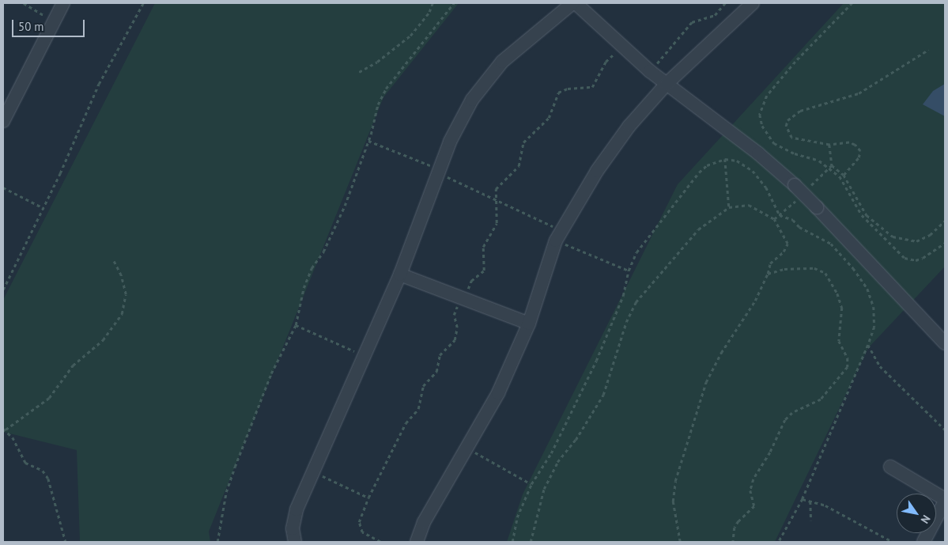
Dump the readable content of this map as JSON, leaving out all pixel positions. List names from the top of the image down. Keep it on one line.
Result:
{"scale_bar":"50 m","north":"bottom right"}
